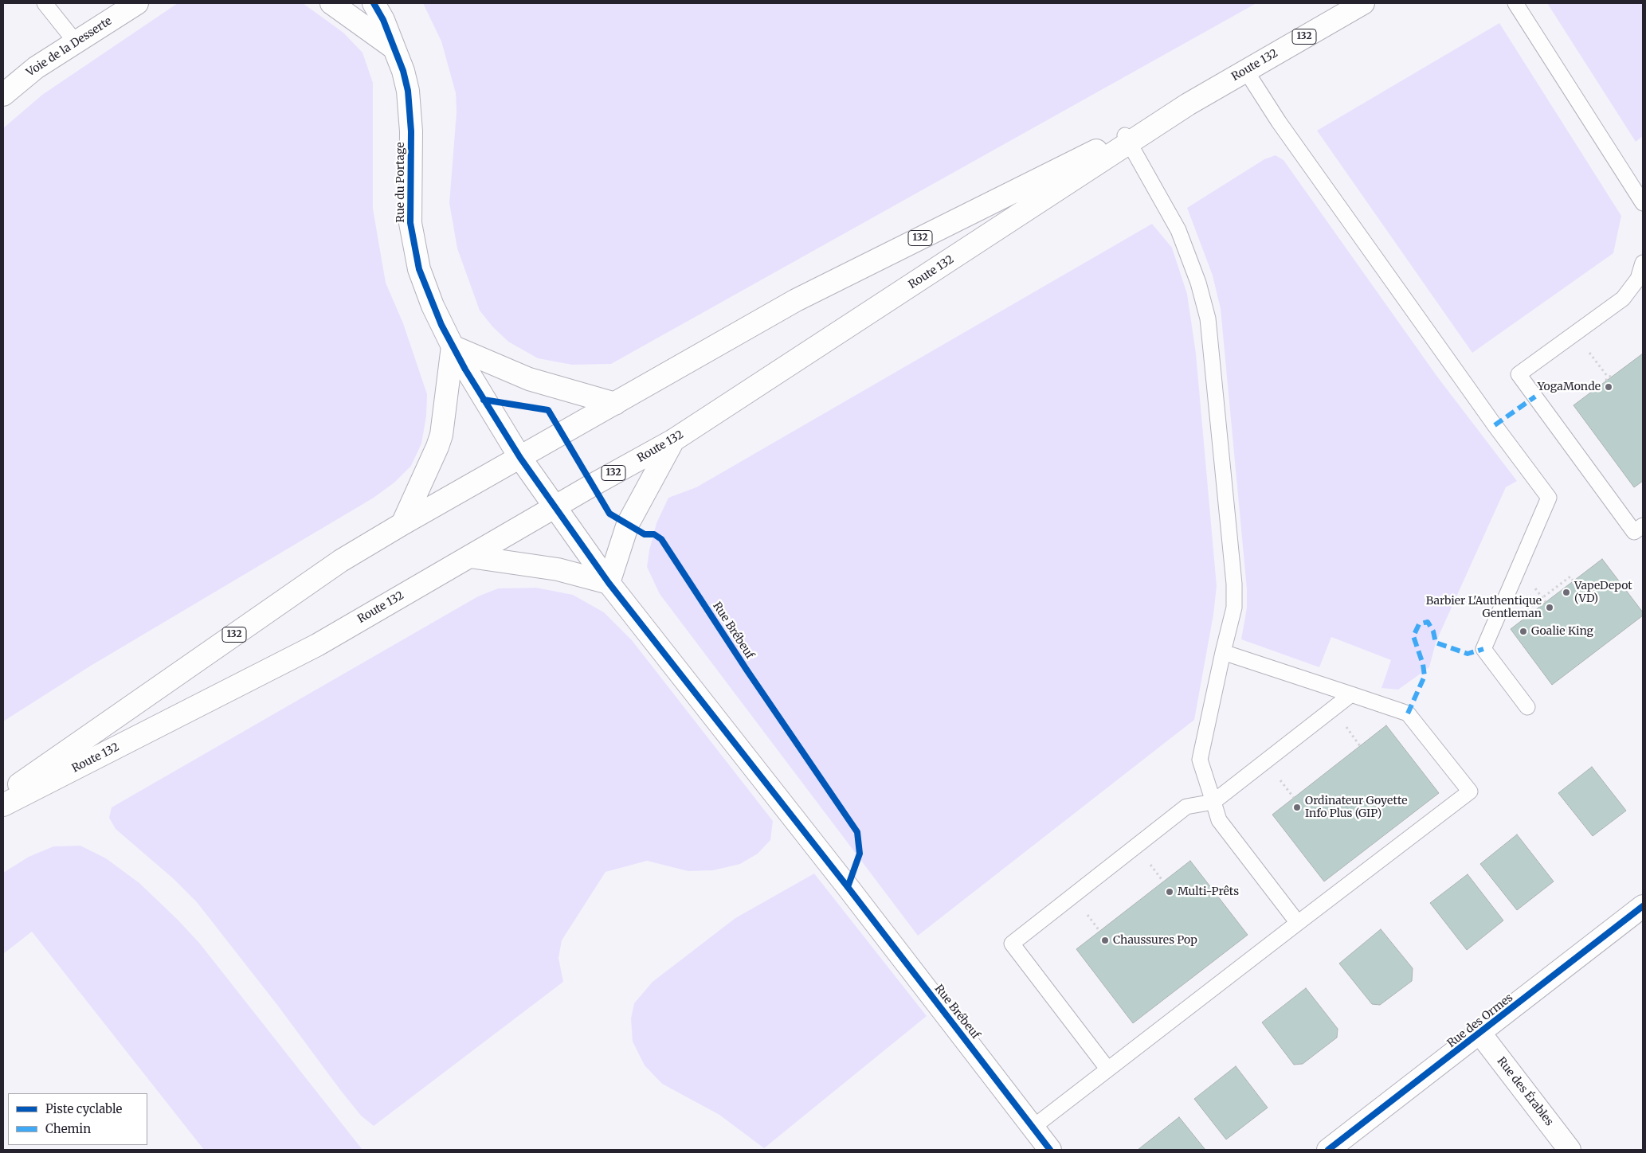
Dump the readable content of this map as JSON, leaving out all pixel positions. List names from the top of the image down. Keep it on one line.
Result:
{"streets":{"main road":["132","Voie de la Desserte","Route 132","Rue du Portage","Rue Brébeuf","Rue des Ormes","Rue des Érables"]},"crossings":[["Route 132","Rue du Portage"],["Route 132","Rue Brébeuf"],["Rue du Portage","Rue Brébeuf"],["Rue des Ormes","Rue des Érables"]],"places":["YogaMonde","VapeDepot (VD)","Barbier L'Authentique Gentleman","Goalie King","Ordinateur Goyette Info Plus (GIP)","Multi-Prêts","Chaussures Pop"],"legend":["Piste cyclable","Chemin"]}
